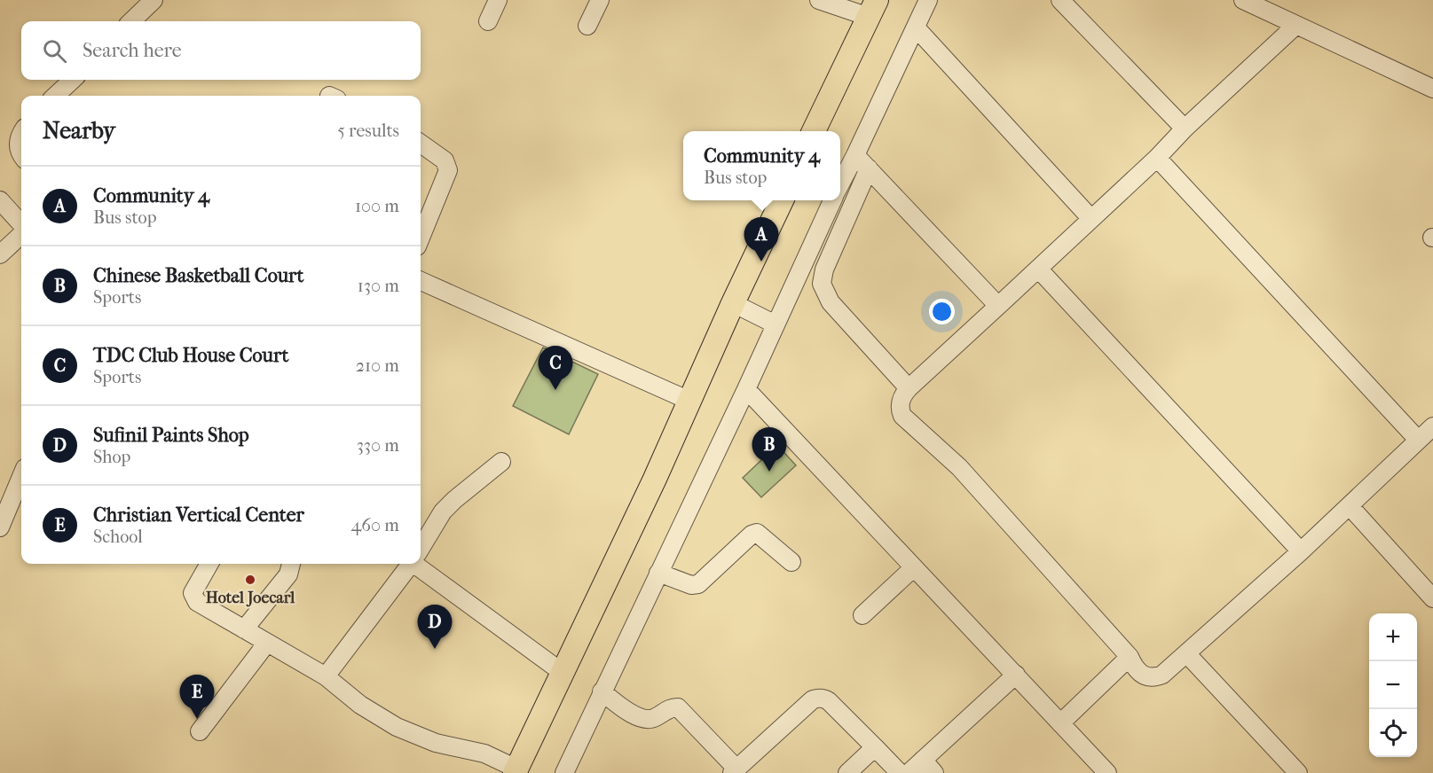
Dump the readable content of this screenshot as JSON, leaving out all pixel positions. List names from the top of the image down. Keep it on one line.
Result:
{"places":["Hotel Joecarl"],"page":{"search":"Search here","heading":["Nearby","5 results"],"popup":["Community 4","Bus stop"],"list":[{"mark":"A","name":"Community 4","note":"Bus stop","value":"100 m"},{"mark":"B","name":"Chinese Basketball Court","note":"Sports","value":"130 m"},{"mark":"C","name":"TDC Club House Court","note":"Sports","value":"210 m"},{"mark":"D","name":"Sufinil Paints Shop","note":"Shop","value":"330 m"},{"mark":"E","name":"Christian Vertical Center","note":"School","value":"460 m"}],"pins":["A","C","B","D","E"],"map_buttons":["+","−"]}}
